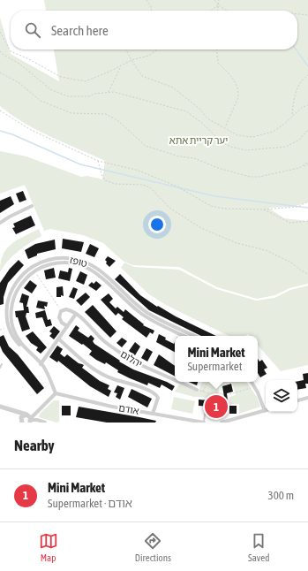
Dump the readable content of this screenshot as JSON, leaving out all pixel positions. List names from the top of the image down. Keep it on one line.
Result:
{"streets":{"street":["טופז","יהלום","אודם"]},"crossings":[["טופז","אודם"]],"parks":["יער קריית אתא"],"page":{"search":"Search here","popup":["Mini Market","Supermarket"],"pins":"1","heading":"Nearby","list":[{"mark":"1","name":"Mini Market","note":"Supermarket · אודם","value":"300 m"}],"nav":["Map","Directions","Saved"]}}
